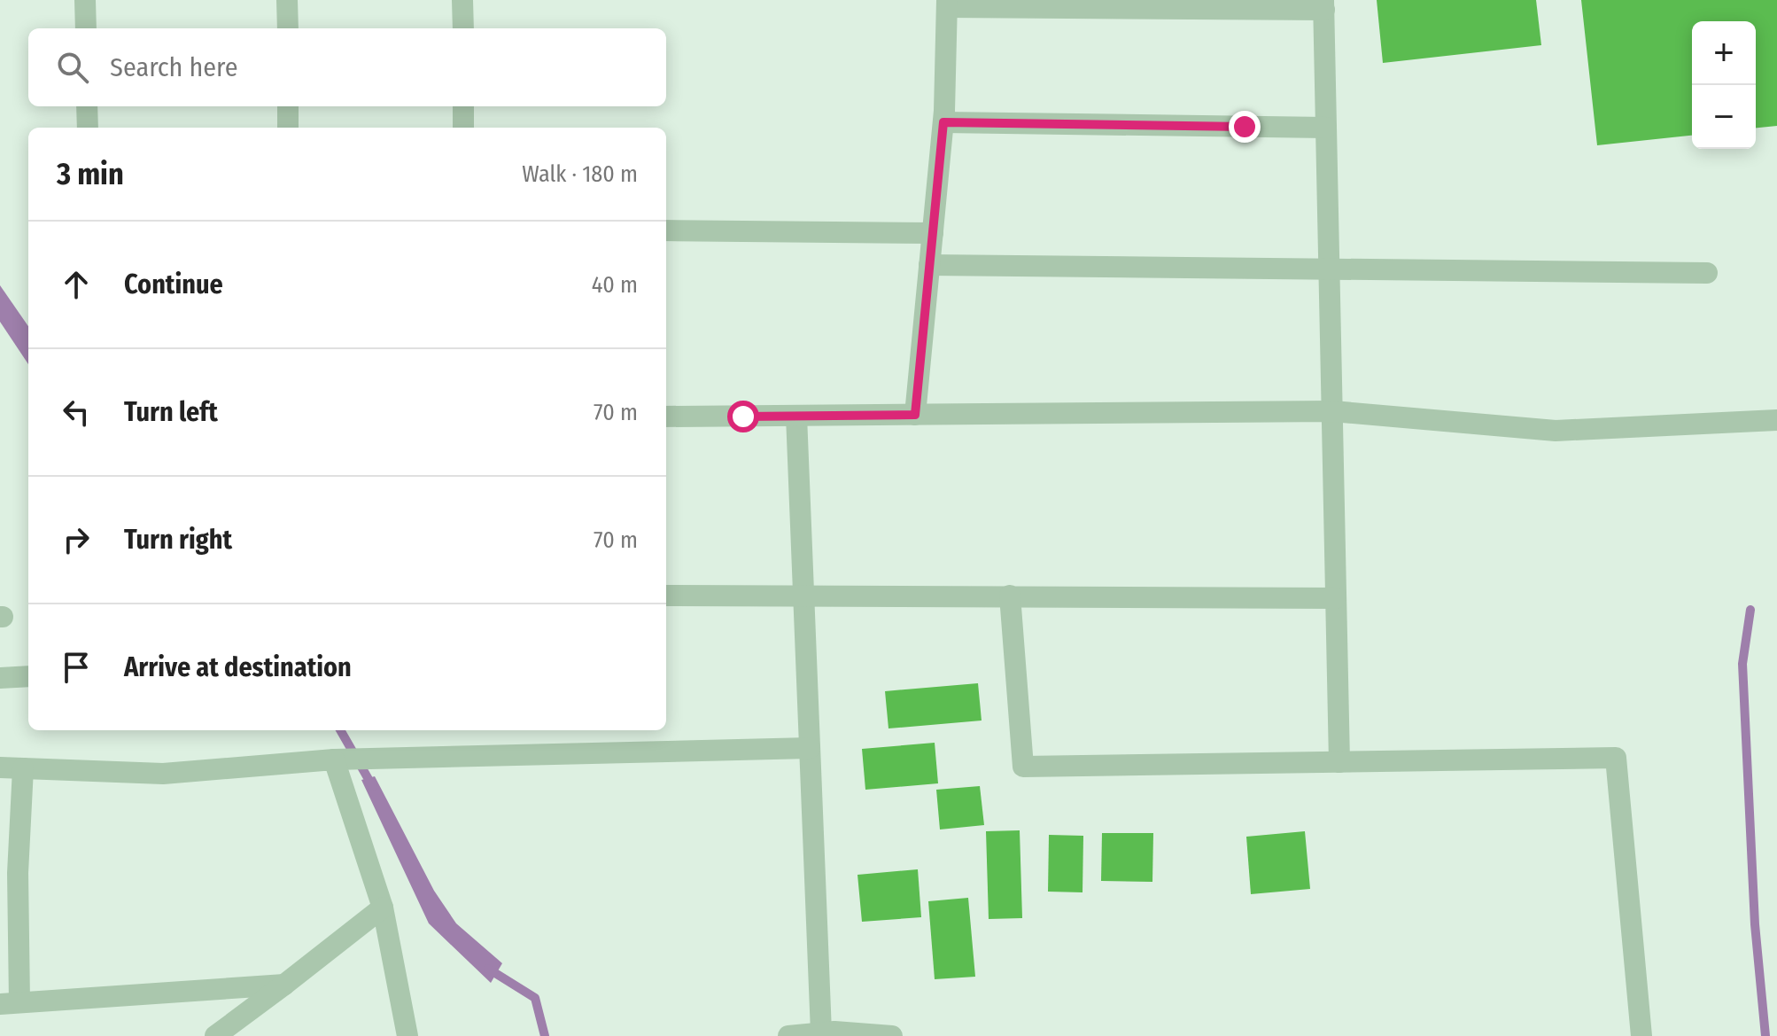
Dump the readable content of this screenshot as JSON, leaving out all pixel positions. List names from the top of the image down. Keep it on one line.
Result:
{"page":{"map_buttons":["+","−"],"search":"Search here","heading":["3 min","Walk · 180 m"],"list":[["Continue","40 m"],["Turn left","70 m"],["Turn right","70 m"],"Arrive at destination"]}}
